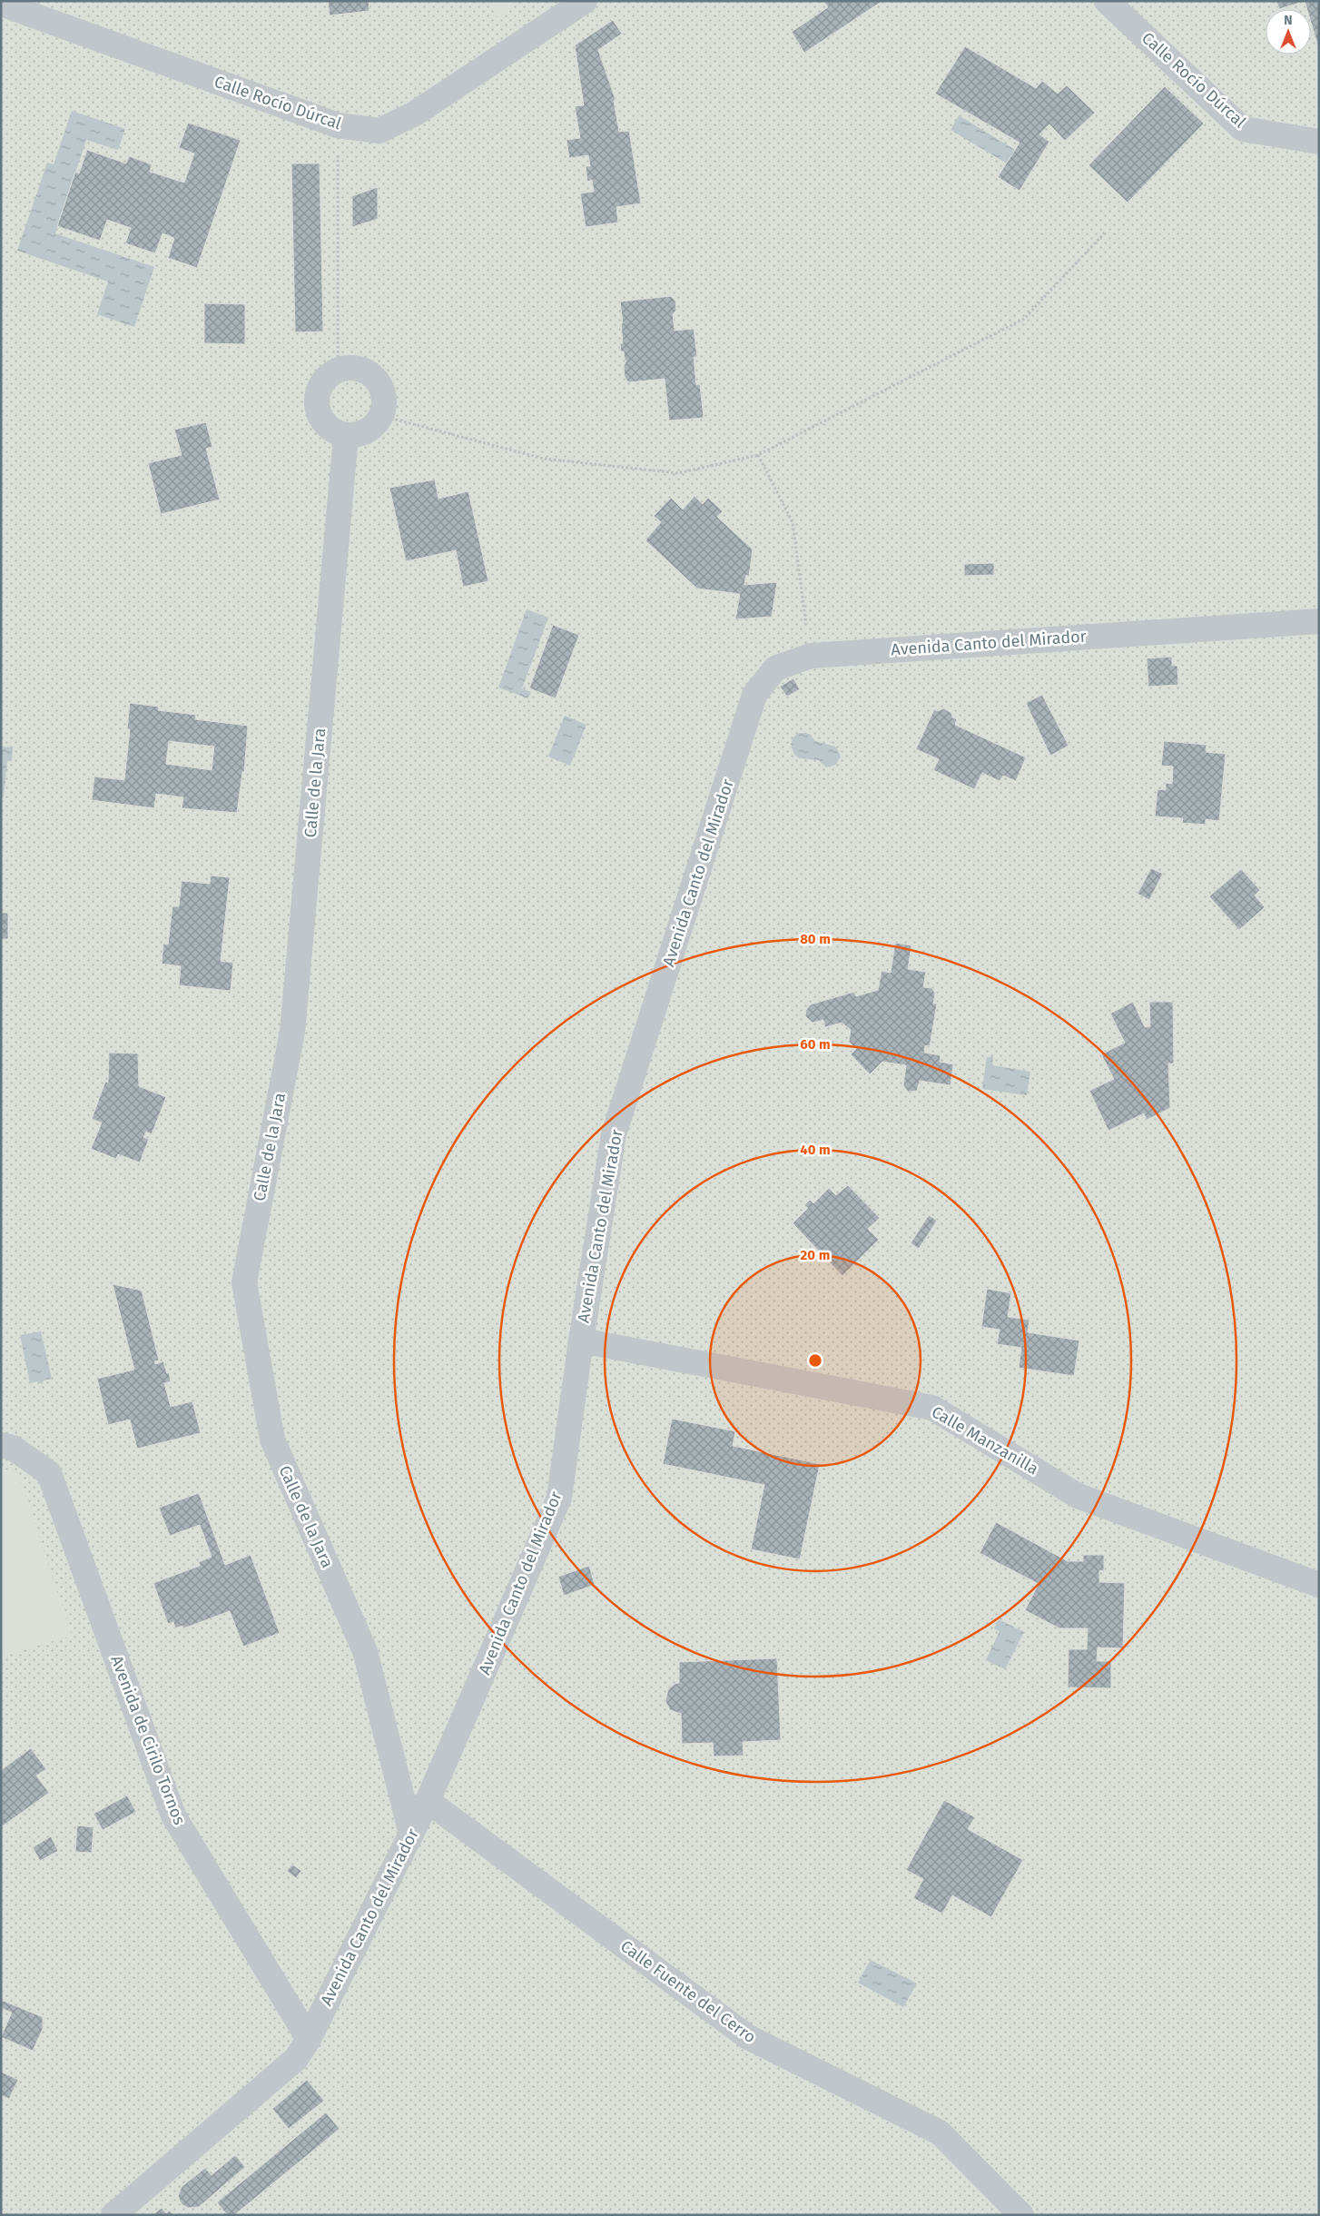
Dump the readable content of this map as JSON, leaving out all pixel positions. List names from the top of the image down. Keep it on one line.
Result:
{"streets":{"street":["Calle Rocío Dúrcal","Avenida Canto del Mirador","Calle de la Jara","Calle Manzanilla","Avenida de Cirilo Tornos","Calle Fuente del Cerro"]},"crossings":[["Avenida Canto del Mirador","Calle de la Jara"],["Avenida Canto del Mirador","Calle Manzanilla"],["Avenida Canto del Mirador","Avenida de Cirilo Tornos"],["Avenida Canto del Mirador","Calle Fuente del Cerro"]],"north":"top","rings":["80 m","60 m","40 m","20 m"]}
